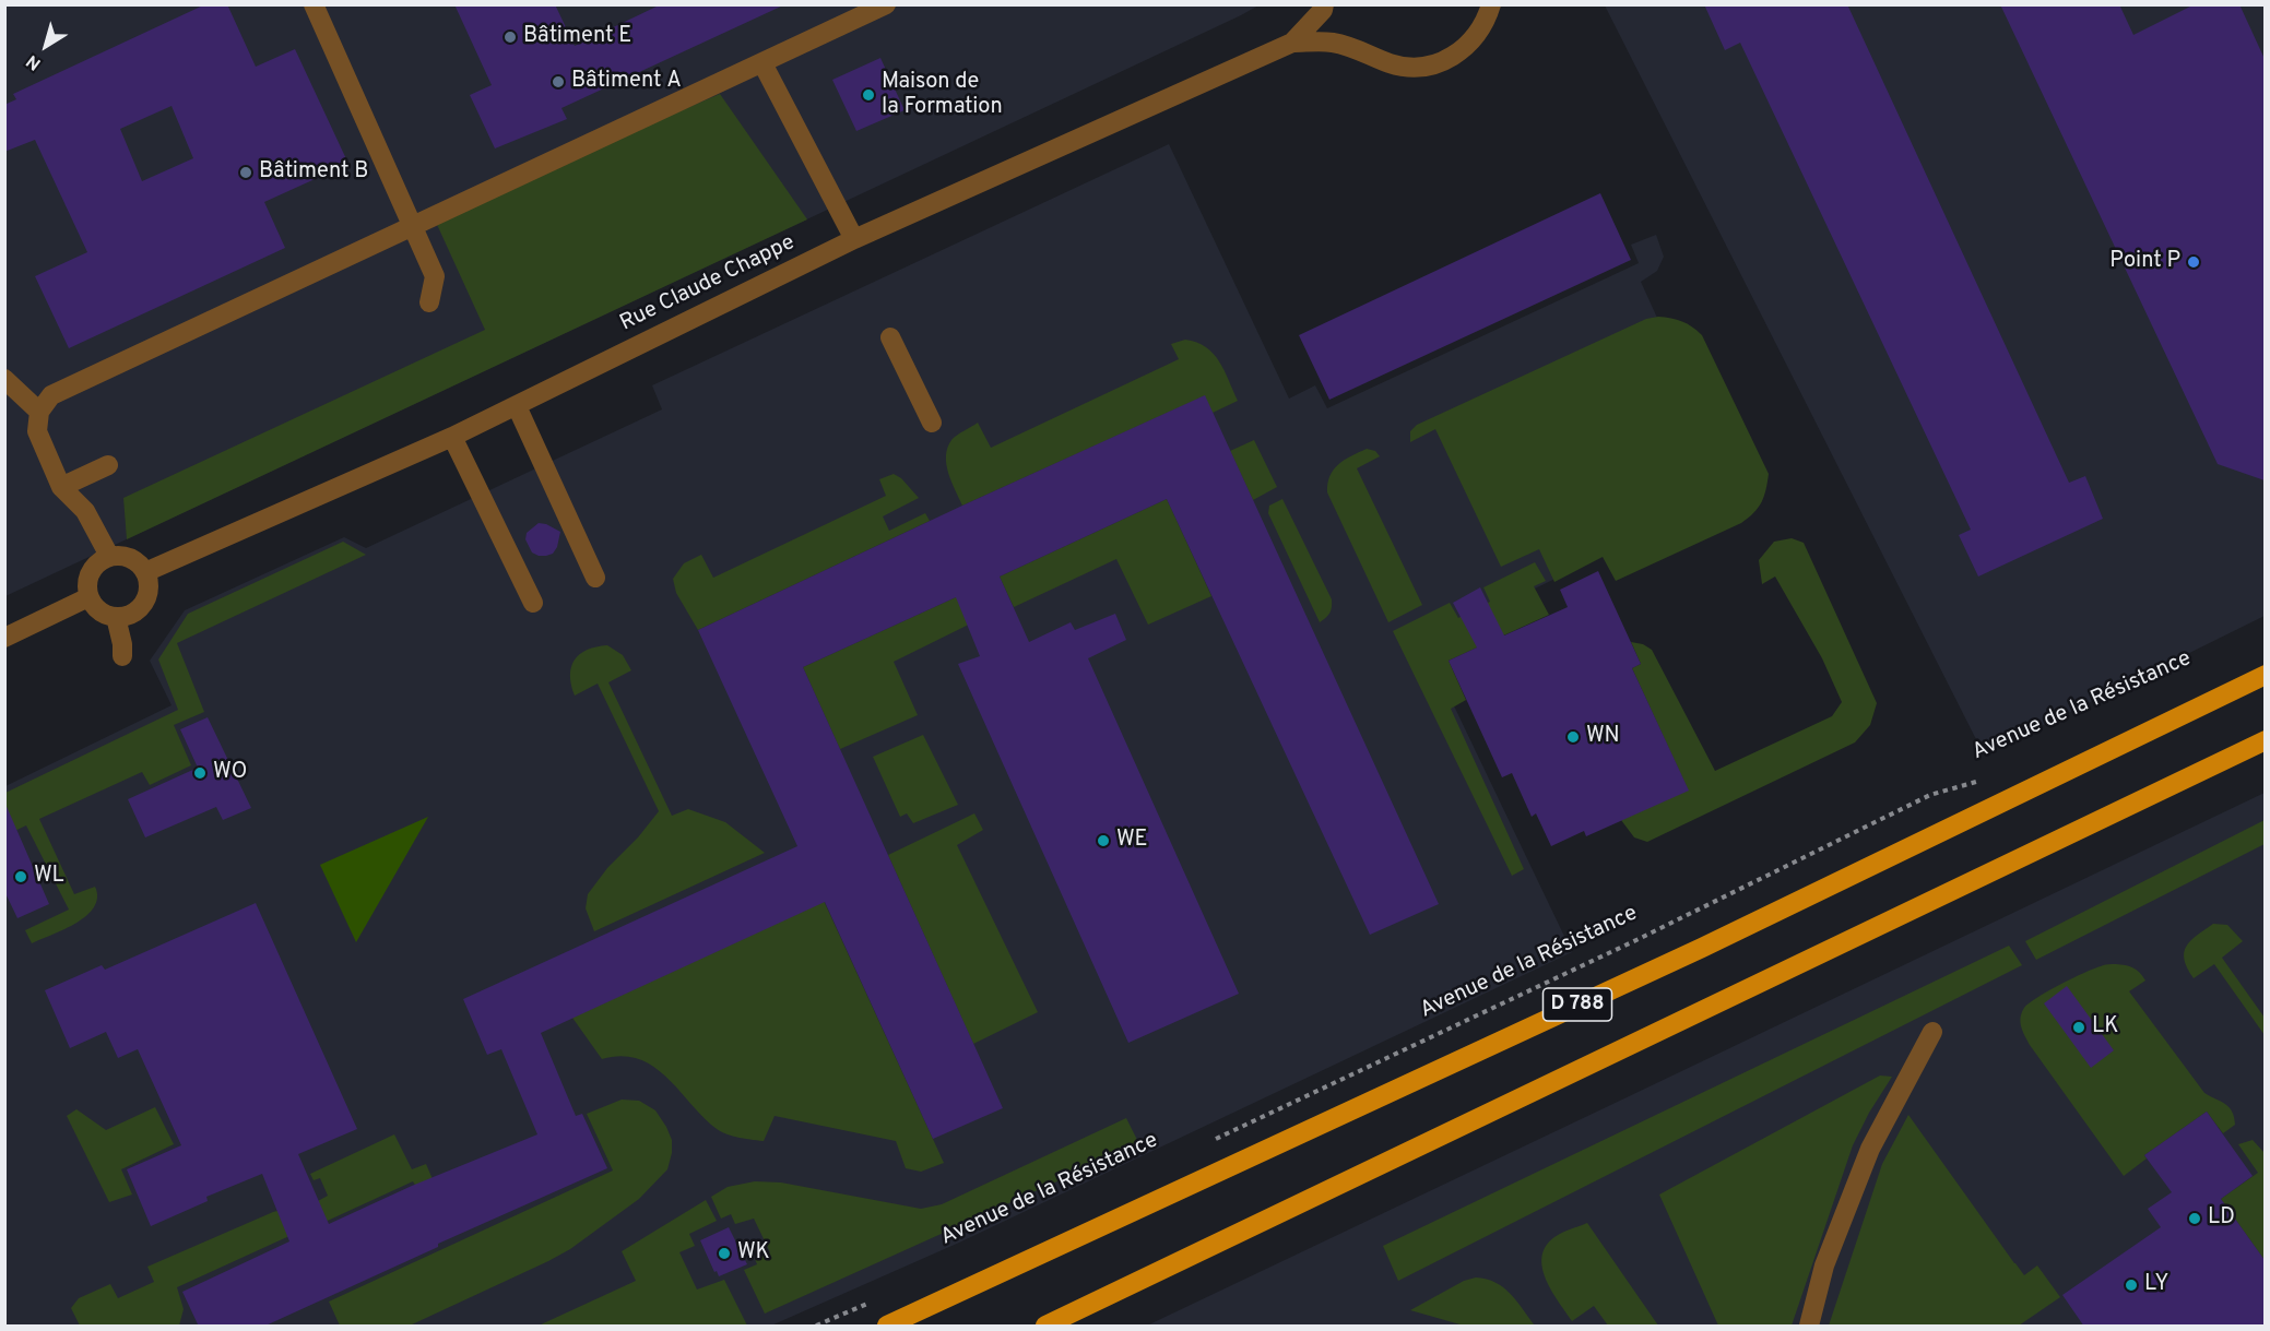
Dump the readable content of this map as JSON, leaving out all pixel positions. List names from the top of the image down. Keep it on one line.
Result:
{"streets":{"main road":["D 788"],"lane":["Rue Claude Chappe"],"path":["Avenue de la Résistance"]},"places":["Bâtiment E","Bâtiment A","Maison de la Formation","Bâtiment B","Point P","WN","WO","WE","WL","LK","LD","WK","LY"],"north":"bottom left"}
